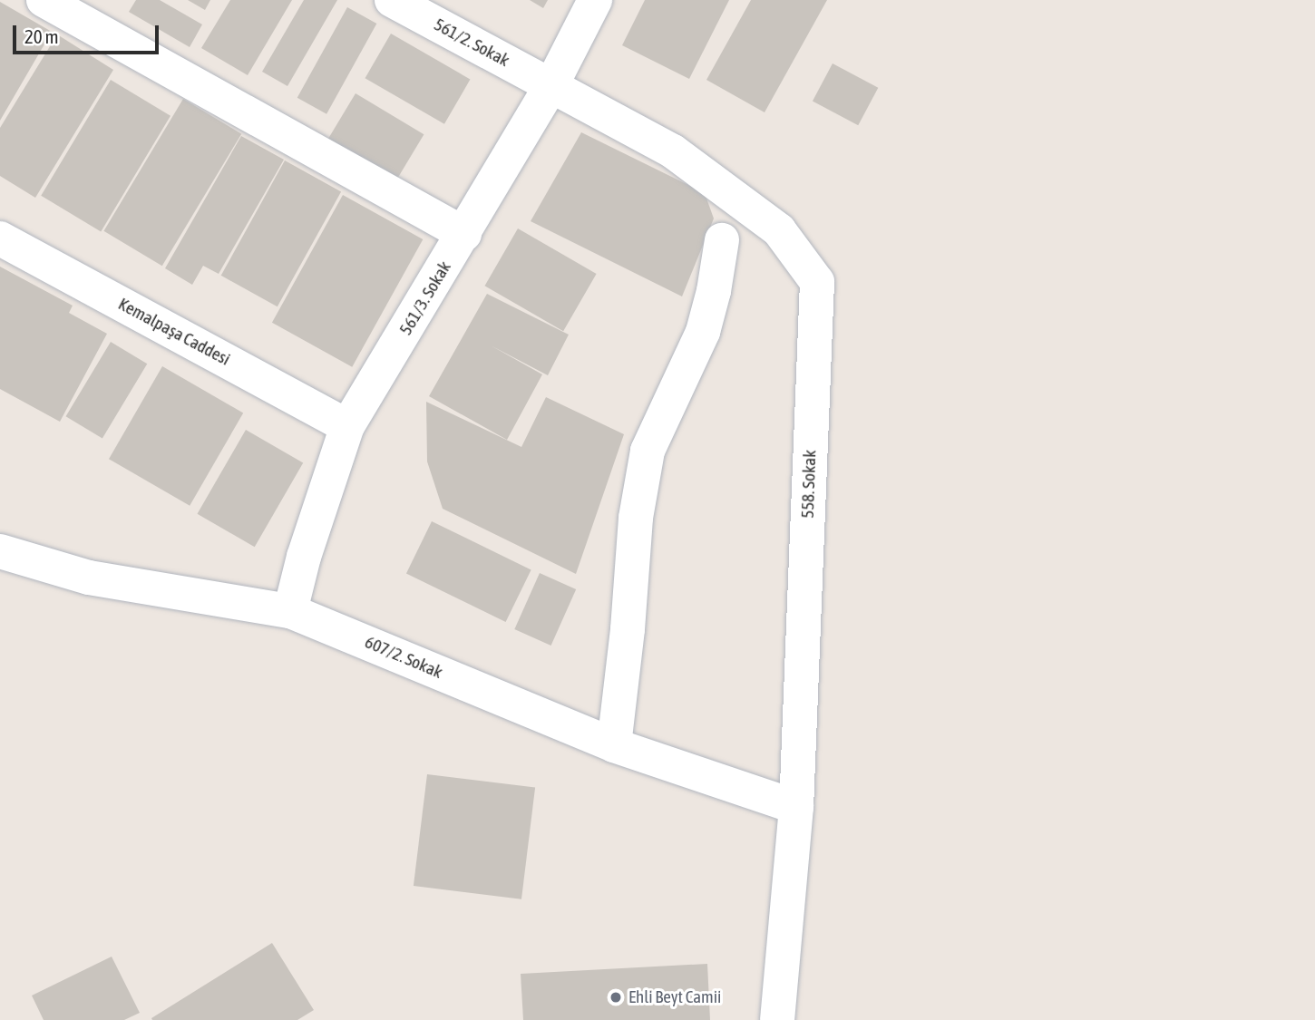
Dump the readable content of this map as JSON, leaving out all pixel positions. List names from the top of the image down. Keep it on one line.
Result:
{"streets":{"street":["561/2. Sokak","561/3. Sokak","Kemalpaşa Caddesi","558. Sokak","607/2. Sokak"]},"crossings":[["561/2. Sokak","561/3. Sokak"],["561/2. Sokak","558. Sokak"],["561/3. Sokak","Kemalpaşa Caddesi"],["561/3. Sokak","558. Sokak"],["561/3. Sokak","607/2. Sokak"],["558. Sokak","607/2. Sokak"]],"places":["Ehli Beyt Camii"],"scale_bar":"20 m"}
